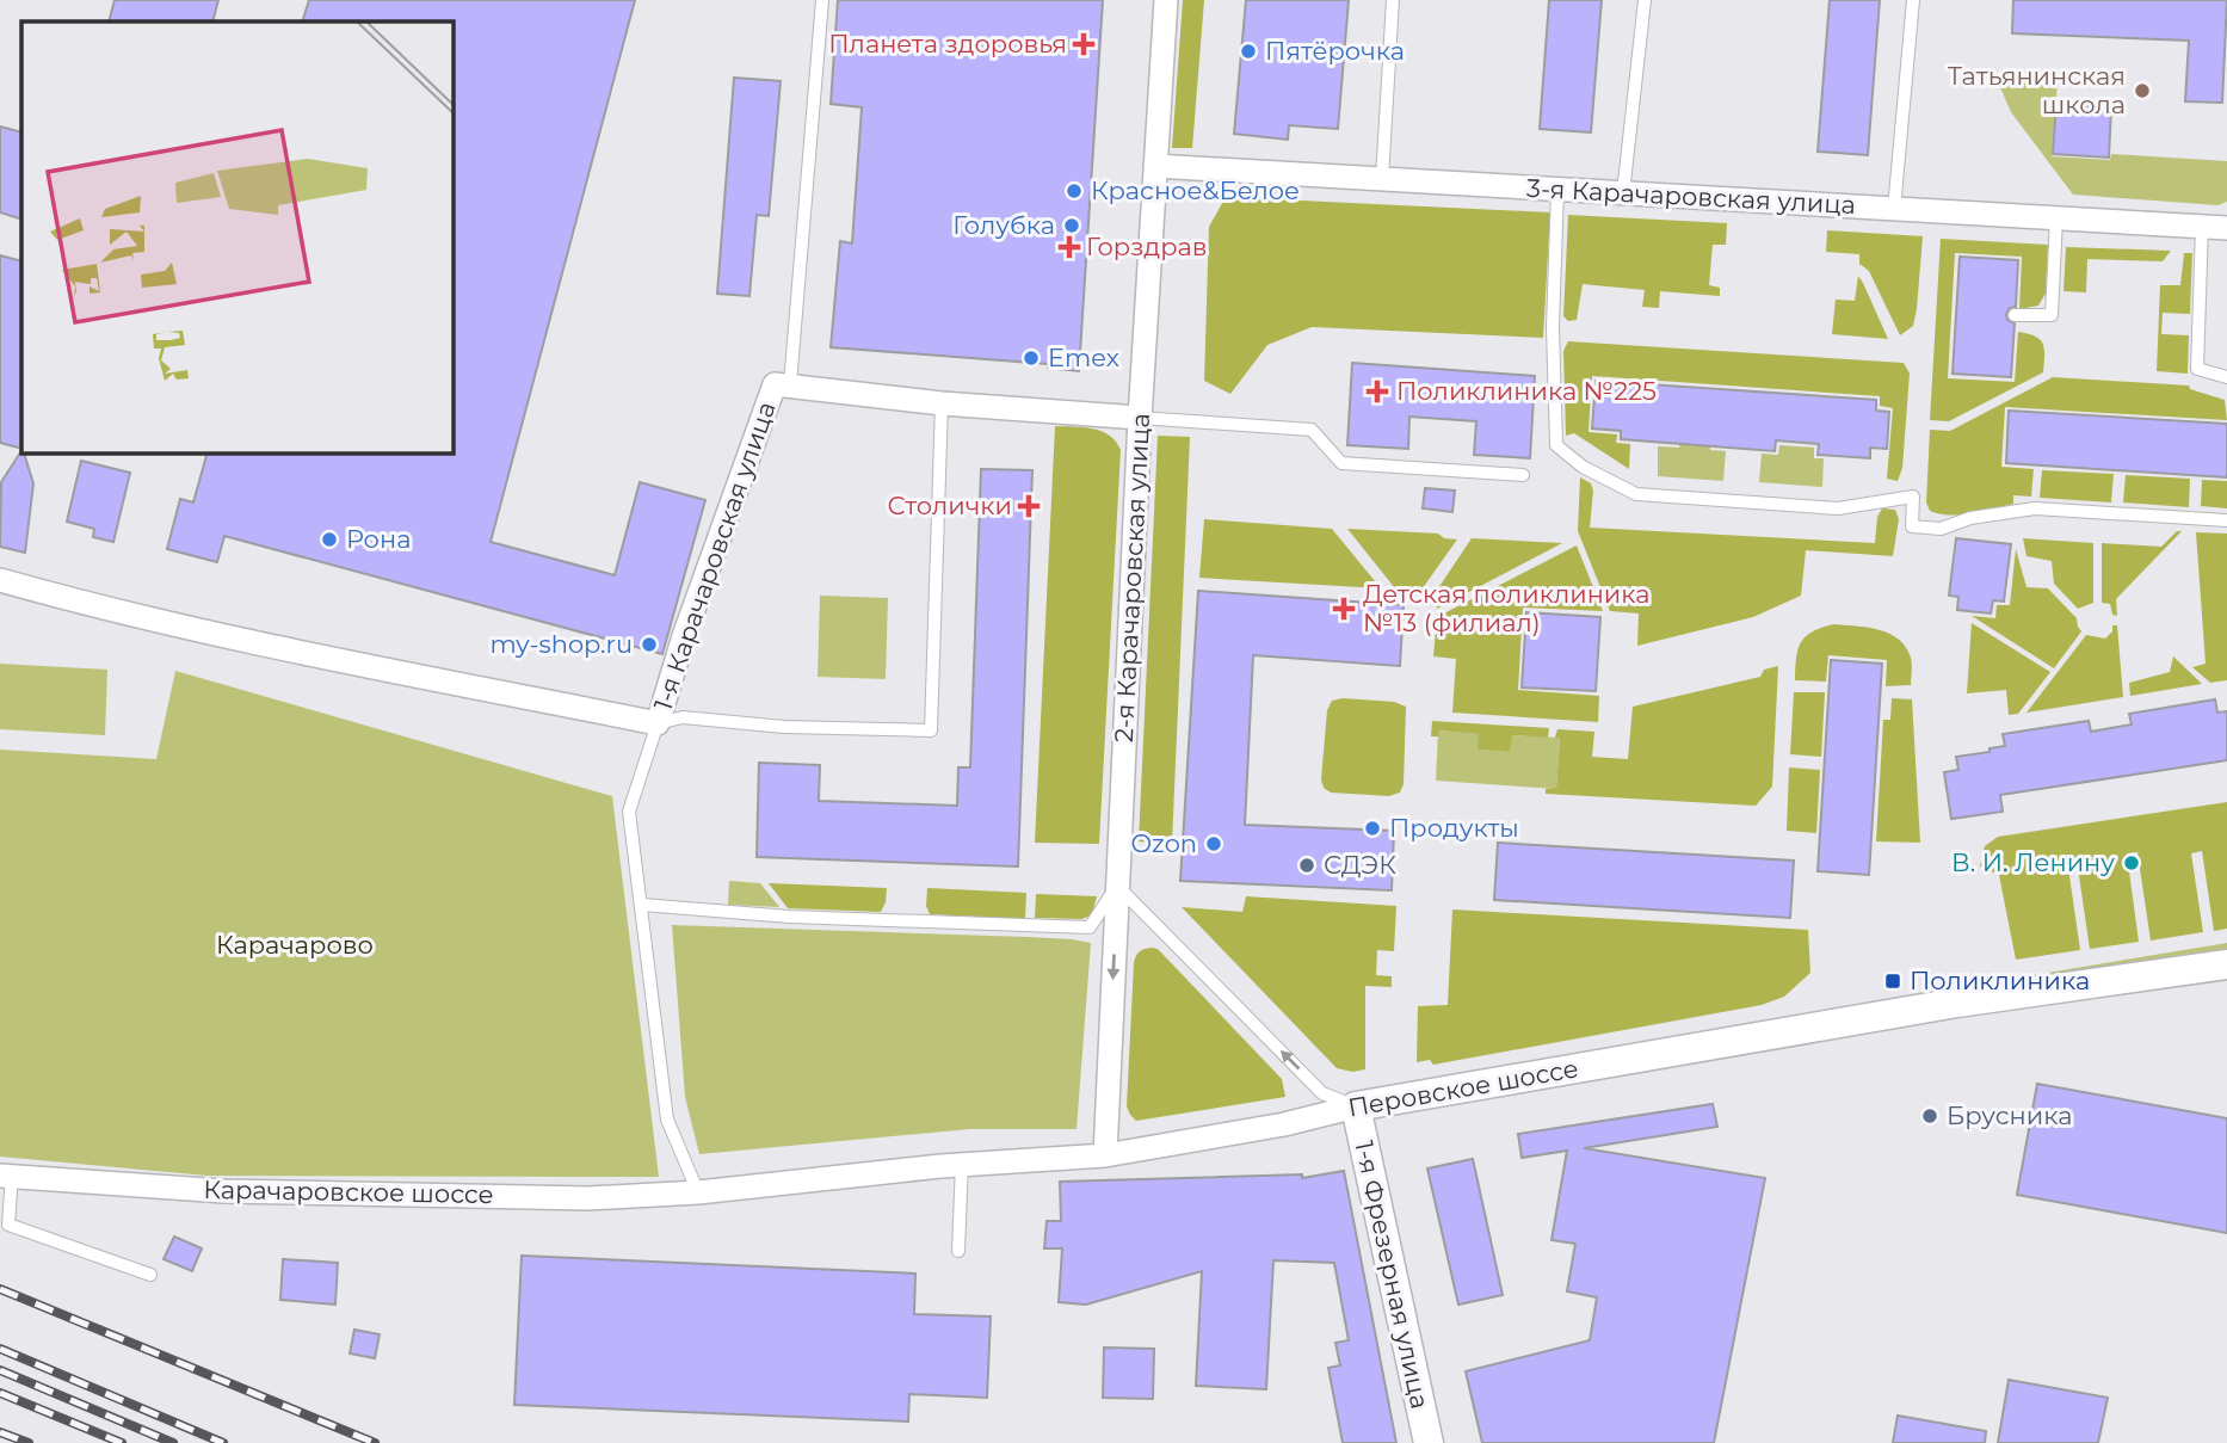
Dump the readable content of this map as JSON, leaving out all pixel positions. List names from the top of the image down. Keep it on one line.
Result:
{"streets":{"street":["3-я Карачаровская улица","1-я Карачаровская улица","2-я Карачаровская улица","Перовское шоссе","Карачаровское шоссе","1-я Фрезерная улица"]},"crossings":[["3-я Карачаровская улица","2-я Карачаровская улица"],["1-я Карачаровская улица","2-я Карачаровская улица"],["2-я Карачаровская улица","Перовское шоссе"],["Перовское шоссе","Карачаровское шоссе"],["Перовское шоссе","1-я Фрезерная улица"]],"parks":["Карачарово"],"places":{"health":["Планета здоровья","Горздрав","Поликлиника №225","Столички","Детская поликлиника №13 (филиал)"],"other":["Пятёрочка","Татьянинская школа","Красное&Белое","Голубка","Emex","Рона","my-shop.ru","Продукты","Ozon","В. И. Ленину","СДЭК","Брусника"],"transit":["Поликлиника"]}}
